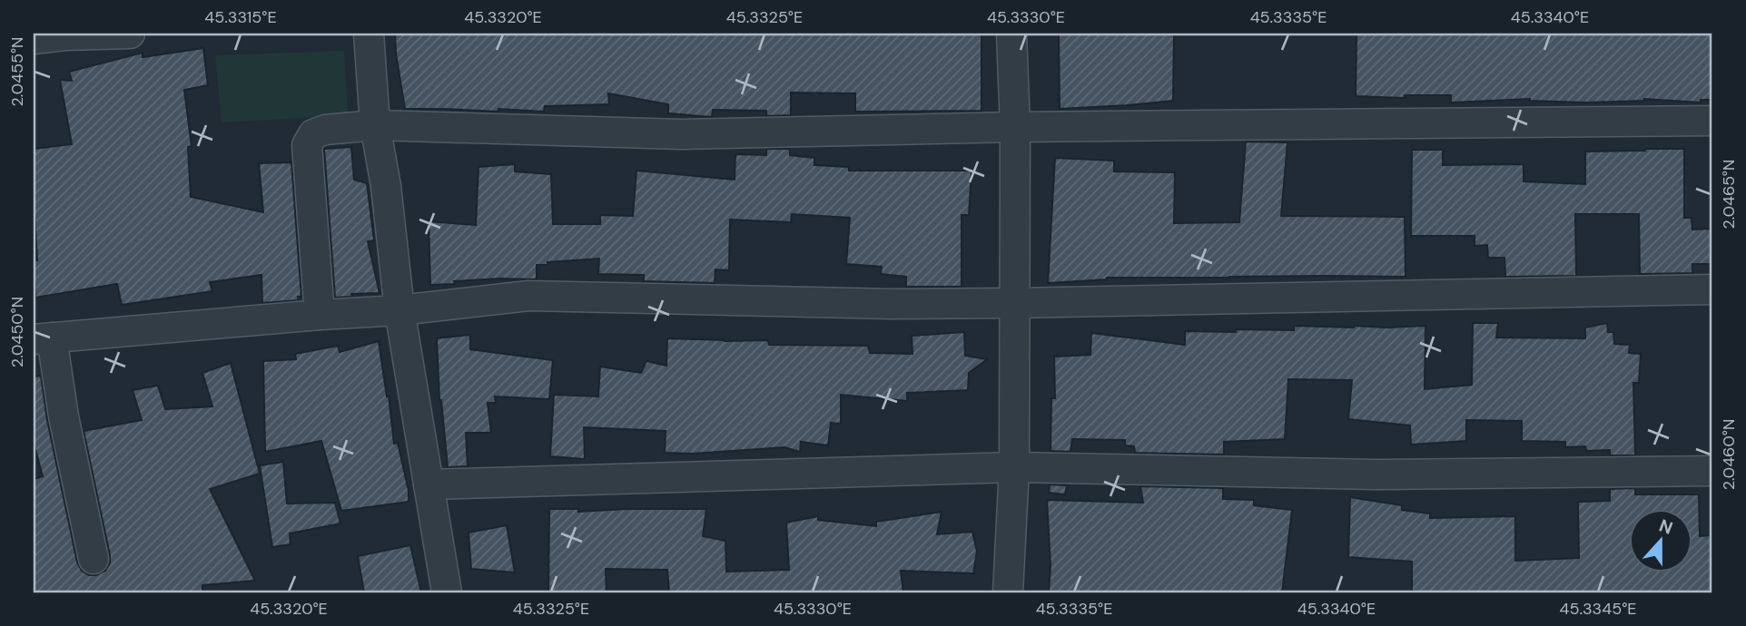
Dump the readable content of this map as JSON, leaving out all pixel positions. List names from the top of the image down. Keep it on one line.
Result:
{"north":"top","coordinates":["45.3315°E","45.3320°E","45.3325°E","45.3330°E","45.3335°E","45.3340°E","2.0455°N","2.0465°N","2.0450°N","2.0460°N","45.3345°E"]}
